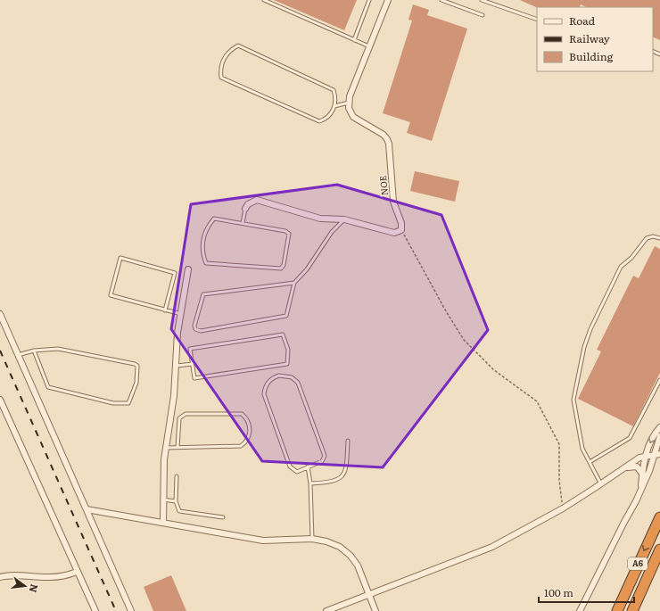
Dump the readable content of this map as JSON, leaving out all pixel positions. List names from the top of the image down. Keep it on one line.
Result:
{"streets":{"highway":["Α6"],"street":["NOE"]},"legend":["Road","Railway","Building"],"scale_bar":"100 m","north":"right"}
